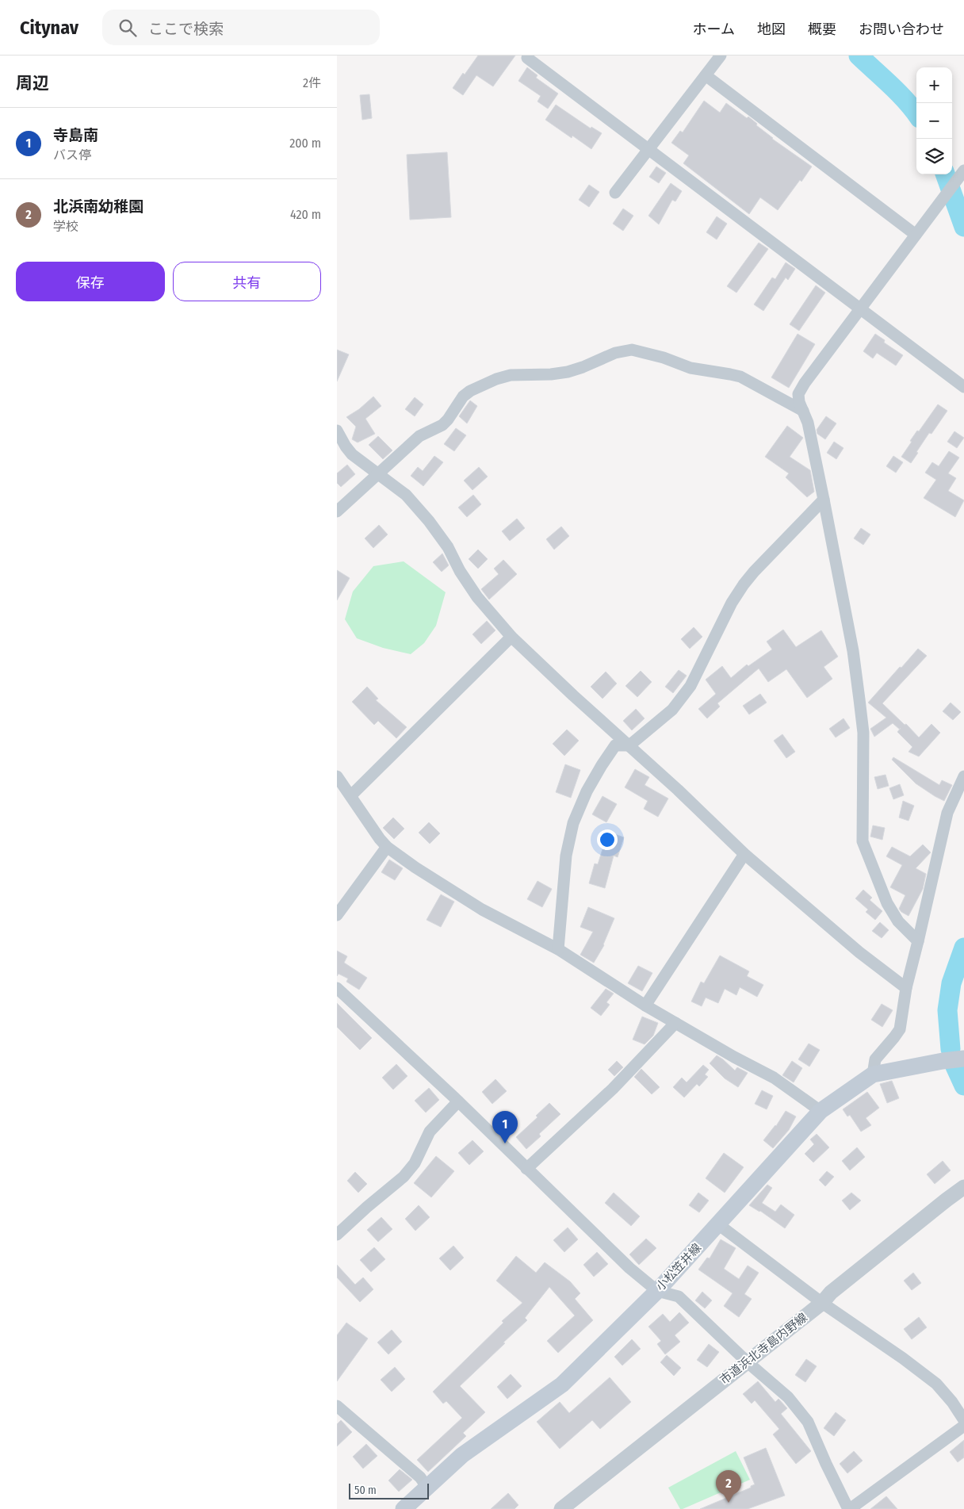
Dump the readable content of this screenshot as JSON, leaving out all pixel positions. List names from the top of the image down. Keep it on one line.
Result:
{"streets":{"main road":["小松笠井線"],"street":["市道浜北寺島内野線"]},"scale_bar":"50 m","page":{"header":"Citynav","search":"ここで検索","nav":["ホーム","地図","概要","お問い合わせ"],"heading":["周辺","2件"],"map_buttons":["+","−"],"list":[{"mark":"1","name":"寺島南","note":"バス停","value":"200 m"},{"mark":"2","name":"北浜南幼稚園","note":"学校","value":"420 m"}],"buttons":["保存","共有"],"pins":["1","2"],"scale":"50 m"}}
